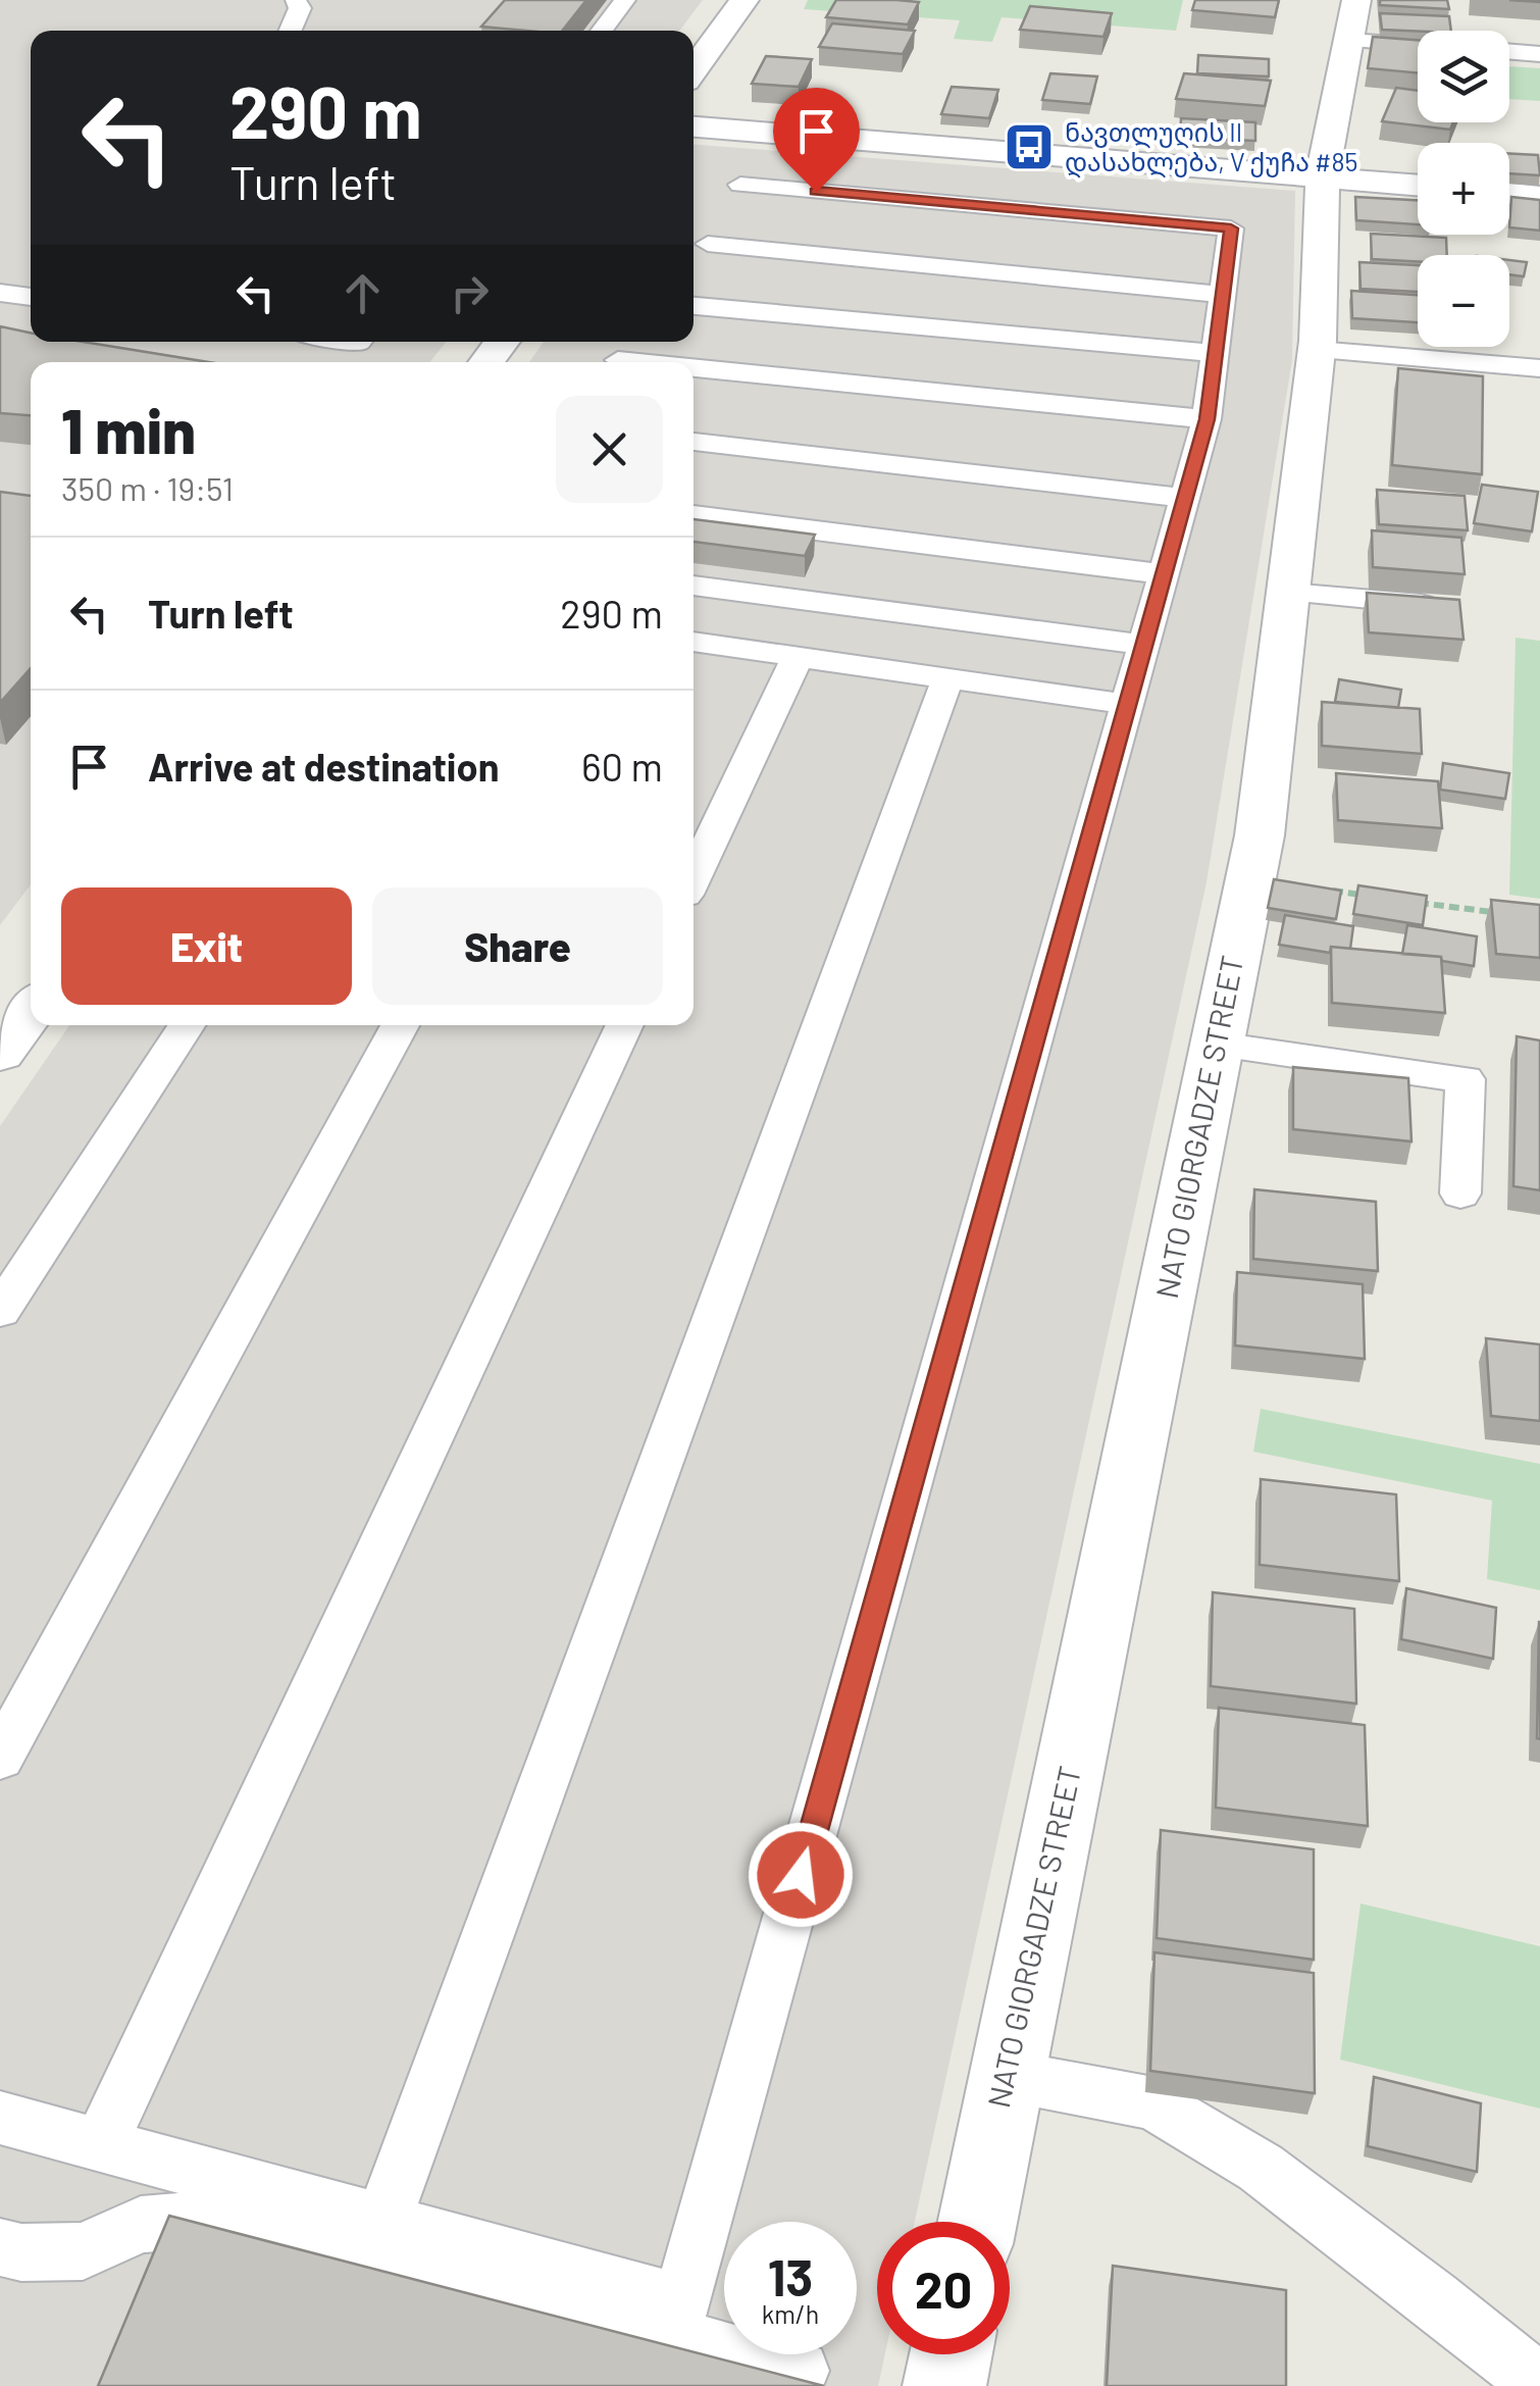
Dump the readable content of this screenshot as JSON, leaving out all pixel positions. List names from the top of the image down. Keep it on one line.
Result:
{"streets":{"street":["NATO GIORGADZE STREET"]},"places":{"bus stop":["ნავთლუღის II დასახლება, V ქუჩა #85"]},"page":{"map_buttons":["+","−"],"turn":["290 m","Turn left"],"heading":["1 min","350 m · 19:51"],"list":[{"name":"Turn left","value":"290 m"},{"name":"Arrive at destination","value":"60 m"}],"buttons":["Exit","Share"],"speed":"13 km/h","limit":"20"}}
